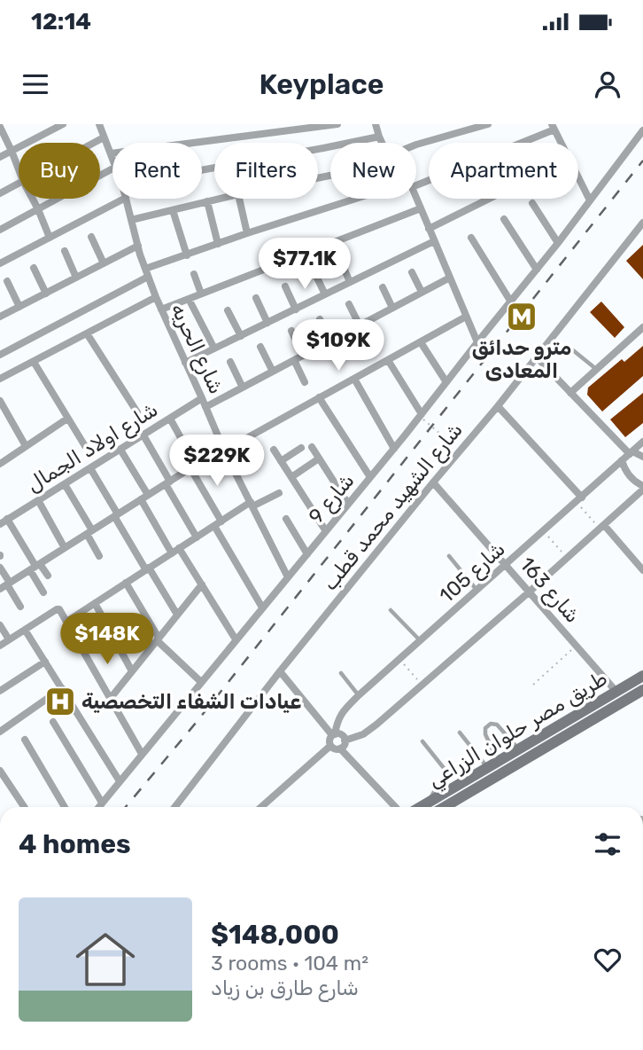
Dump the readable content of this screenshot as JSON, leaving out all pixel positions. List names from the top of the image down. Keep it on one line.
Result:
{"streets":{"main road":["طريق مصر حلوان الزراعي"],"street":["شارع الحريه","شارع اولاد الجمال","شارع 9","شارع الشهيد محمد قطب","شارع 105","شارع 163"]},"crossings":[["شارع الحريه","شارع اولاد الجمال"],["شارع الحريه","شارع 9"],["شارع الشهيد محمد قطب","شارع 163"],["شارع 105","شارع 163"],["شارع 163","طريق مصر حلوان الزراعي"]],"places":{"metro station":["مترو حدائق المعادى"],"hospital":["عيادات الشفاء التخصصية"]},"page":{"status":"12:14","header":"Keyplace","chip":["Buy","Rent","Filters","New","Apartment"],"price":["$77.1K","$109K","$229K","$148K"],"heading":"4 homes","list":[{"name":"$148,000","note":"3 rooms · 104 m² · شارع طارق بن زياد"}]}}
